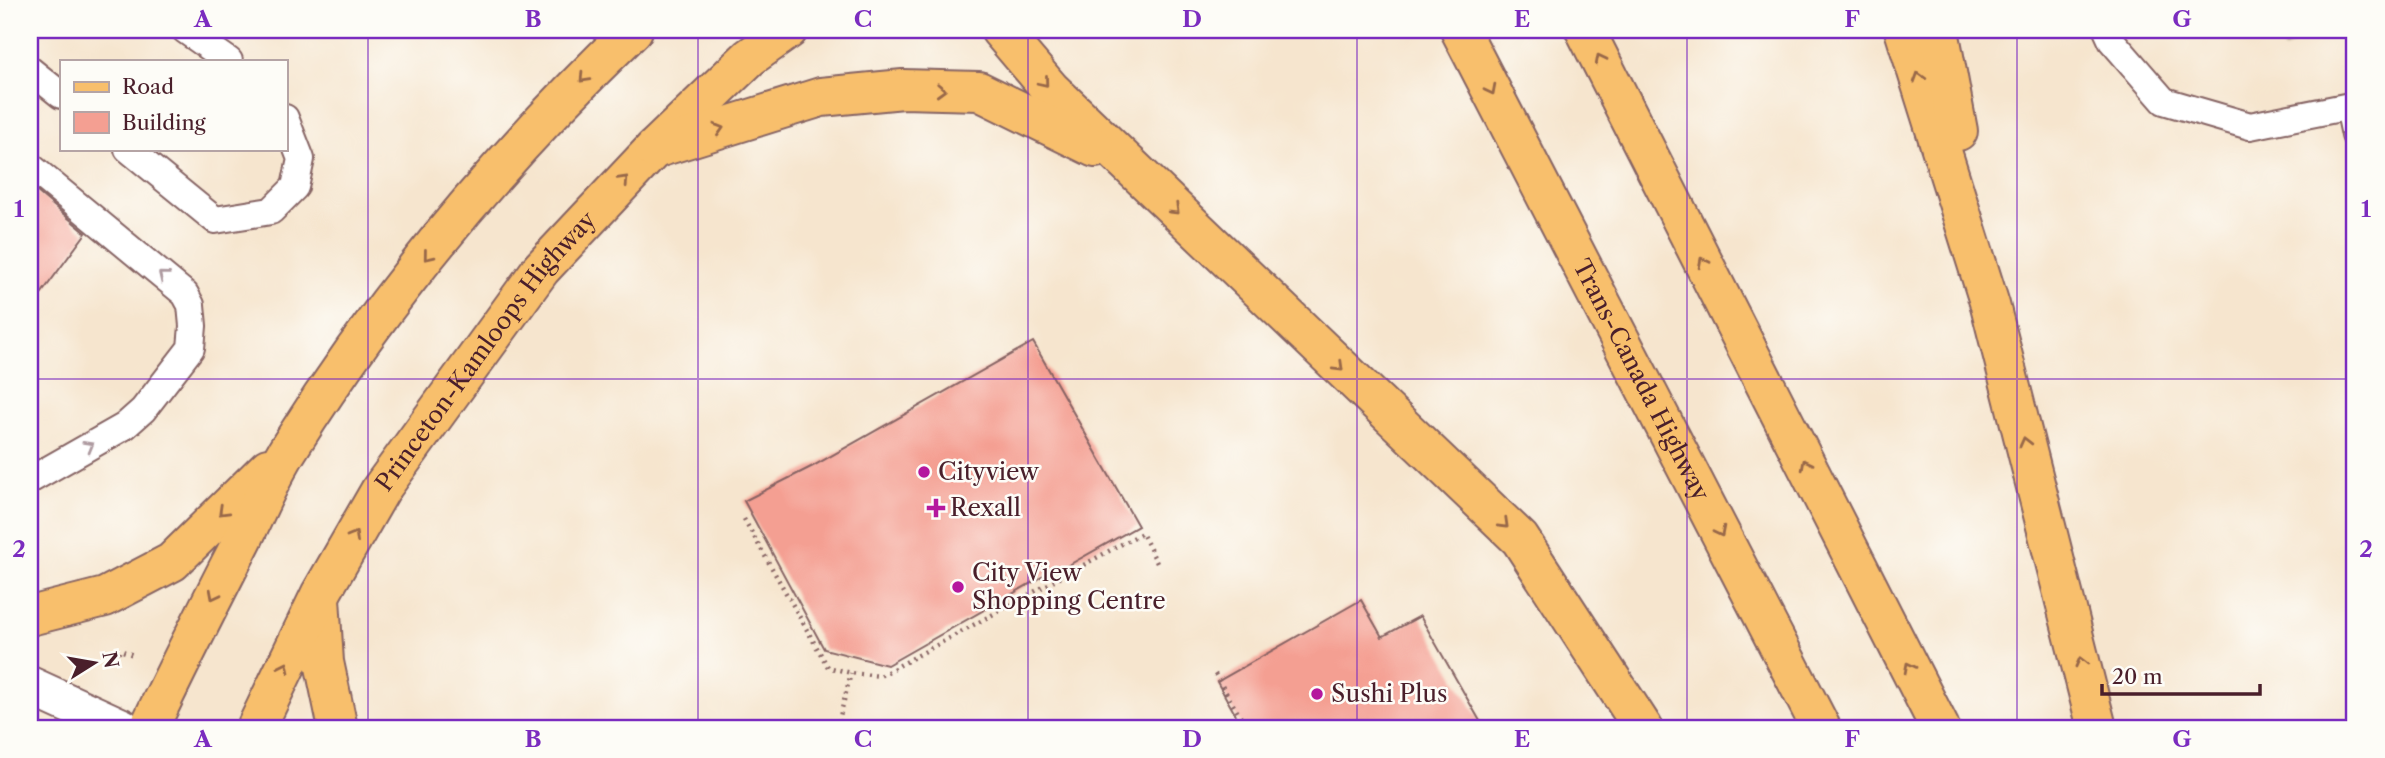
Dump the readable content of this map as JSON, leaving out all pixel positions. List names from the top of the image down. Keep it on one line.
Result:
{"streets":{"main road":["Princeton-Kamloops Highway","Trans-Canada Highway"]},"places":{"other":["Cityview","City View Shopping Centre","Sushi Plus"],"health":["Rexall"]},"legend":["Road","Building"],"scale_bar":"20 m","north":"right","grid":{"columns":["A","B","C","D","E","F","G"],"rows":["1","2"]}}
